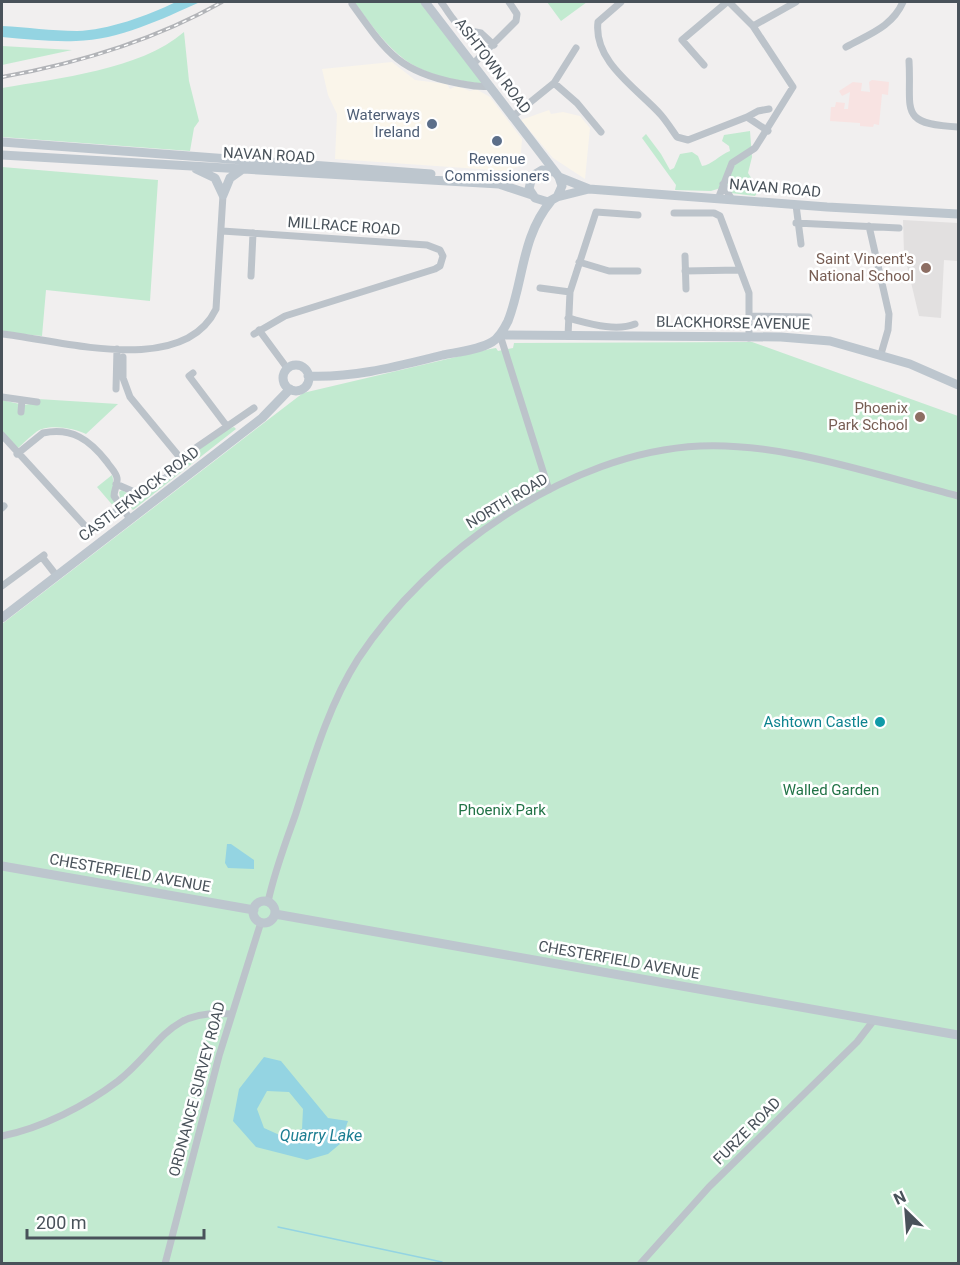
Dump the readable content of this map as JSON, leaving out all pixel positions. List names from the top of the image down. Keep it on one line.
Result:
{"streets":{"main road":["ASHTOWN ROAD","NAVAN ROAD","BLACKHORSE AVENUE","CASTLEKNOCK ROAD","CHESTERFIELD AVENUE"],"street":["MILLRACE ROAD","NORTH ROAD","ORDNANCE SURVEY ROAD","FURZE ROAD"]},"crossings":[["ASHTOWN ROAD","NAVAN ROAD"],["MILLRACE ROAD","CASTLEKNOCK ROAD"],["NORTH ROAD","CHESTERFIELD AVENUE"],["NORTH ROAD","ORDNANCE SURVEY ROAD"],["CHESTERFIELD AVENUE","ORDNANCE SURVEY ROAD"],["CHESTERFIELD AVENUE","FURZE ROAD"]],"water":["Quarry Lake"],"parks":["Walled Garden","Phoenix Park"],"places":["Waterways Ireland","Revenue Commissioners","Saint Vincent's National School","Phoenix Park School","Ashtown Castle"],"scale_bar":"200 m","north":"top left"}
